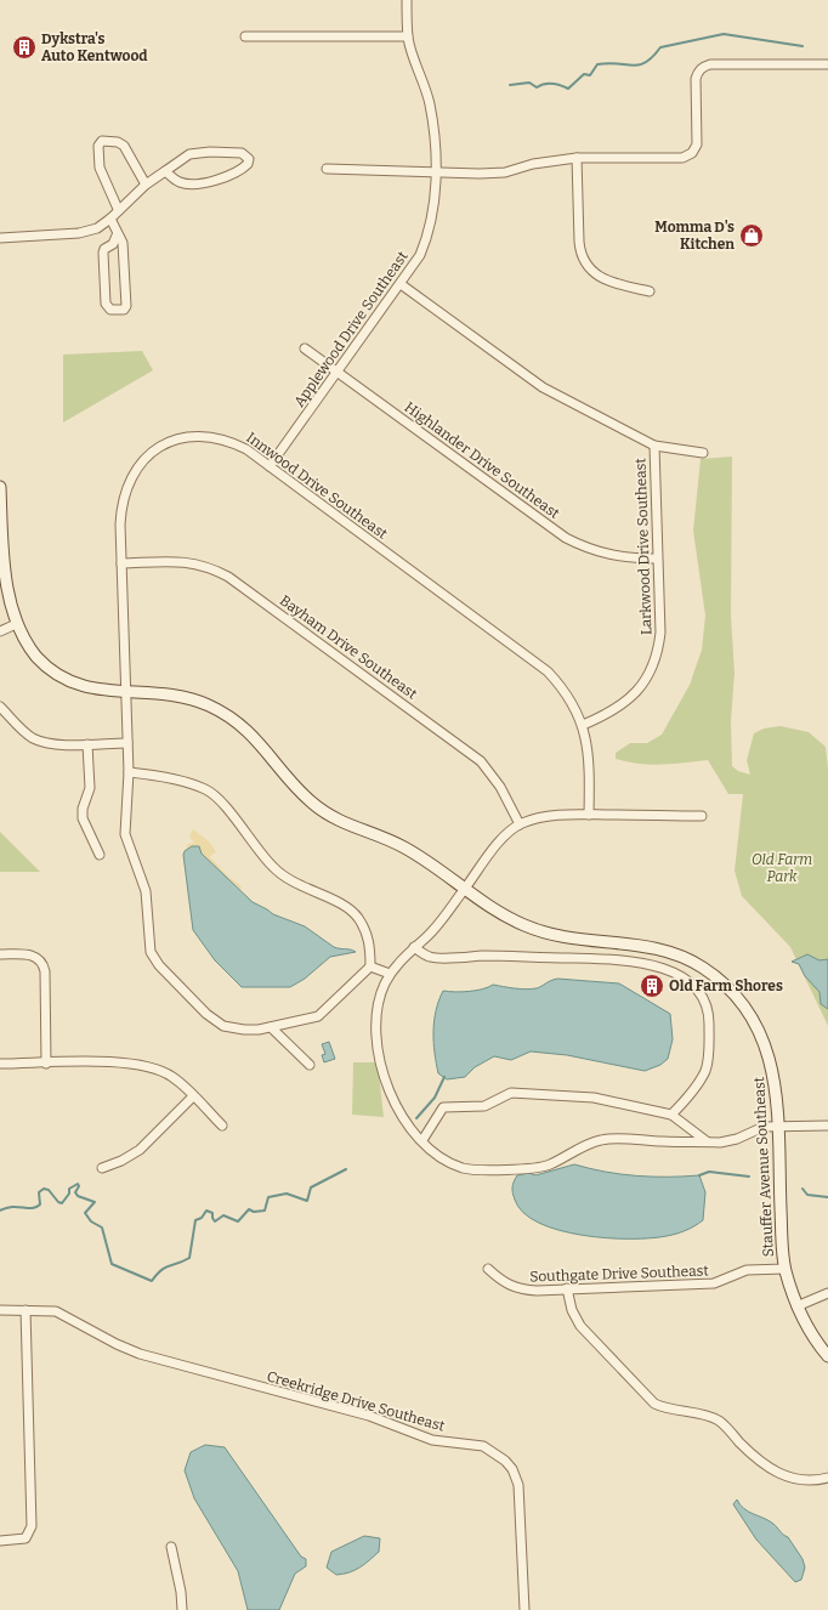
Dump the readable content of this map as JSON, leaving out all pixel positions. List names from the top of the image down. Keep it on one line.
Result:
{"streets":{"street":["Applewood Drive Southeast","Highlander Drive Southeast","Innwood Drive Southeast","Larkwood Drive Southeast","Bayham Drive Southeast","Stauffer Avenue Southeast","Southgate Drive Southeast","Creekridge Drive Southeast"]},"crossings":[["Applewood Drive Southeast","Highlander Drive Southeast"],["Applewood Drive Southeast","Innwood Drive Southeast"],["Highlander Drive Southeast","Larkwood Drive Southeast"],["Innwood Drive Southeast","Larkwood Drive Southeast"],["Innwood Drive Southeast","Bayham Drive Southeast"],["Innwood Drive Southeast","Stauffer Avenue Southeast"],["Stauffer Avenue Southeast","Southgate Drive Southeast"]],"parks":["Old Farm Park"],"places":{"building":["Dykstra's Auto Kentwood","Old Farm Shores"],"shop":["Momma D's Kitchen"]}}
